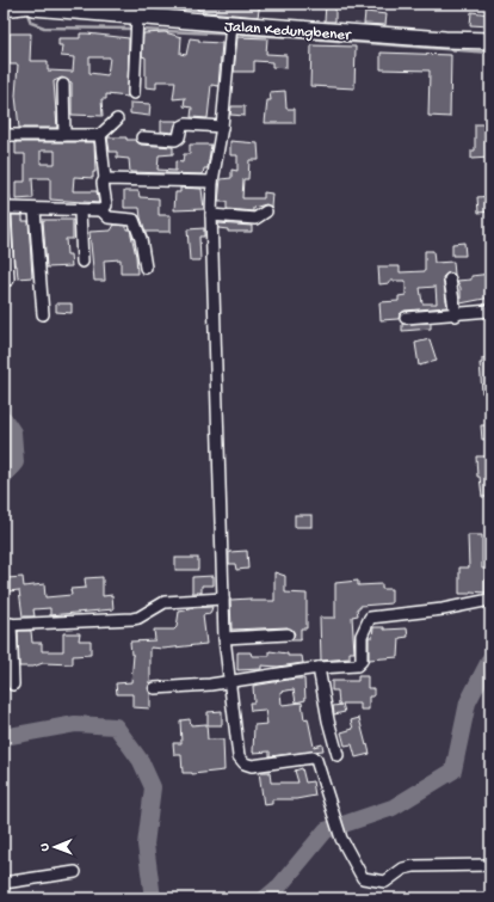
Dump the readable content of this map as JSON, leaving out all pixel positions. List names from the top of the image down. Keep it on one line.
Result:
{"streets":{"street":["Jalan Kedungbener"]},"north":"left"}
